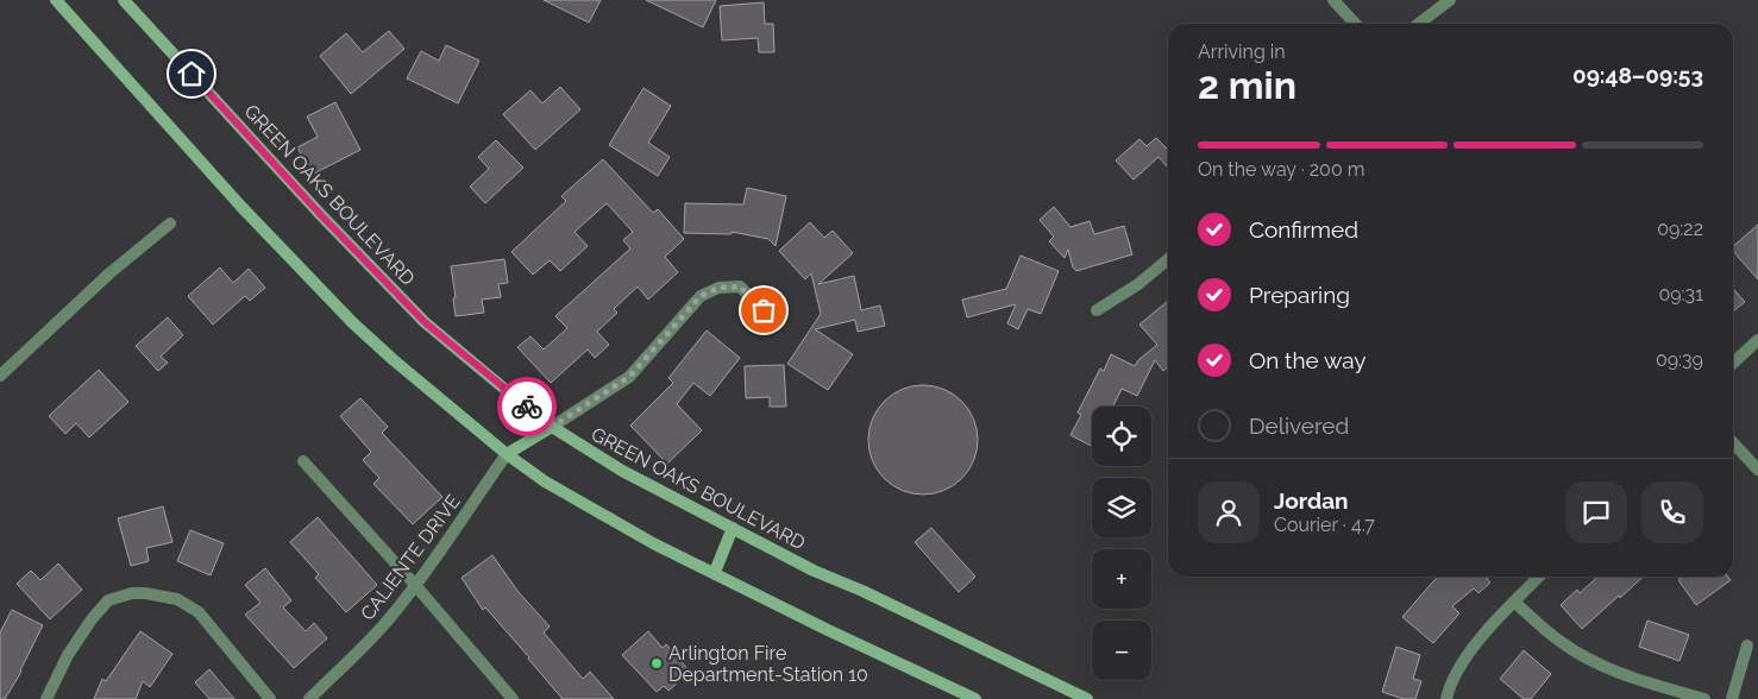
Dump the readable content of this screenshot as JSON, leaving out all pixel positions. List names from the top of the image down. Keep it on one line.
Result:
{"streets":{"main road":["GREEN OAKS BOULEVARD"],"street":["CALIENTE DRIVE"]},"places":["Arlington Fire Department-Station 10"],"page":{"heading":["2 min","Arriving in","09:48–09:53"],"panel":["Jordan","Courier · 4.7"],"bar":"On the way · 200 m","list":[["Confirmed","09:22"],["Preparing","09:31"],["On the way","09:39"],"Delivered"],"map_buttons":["+","−"]}}
